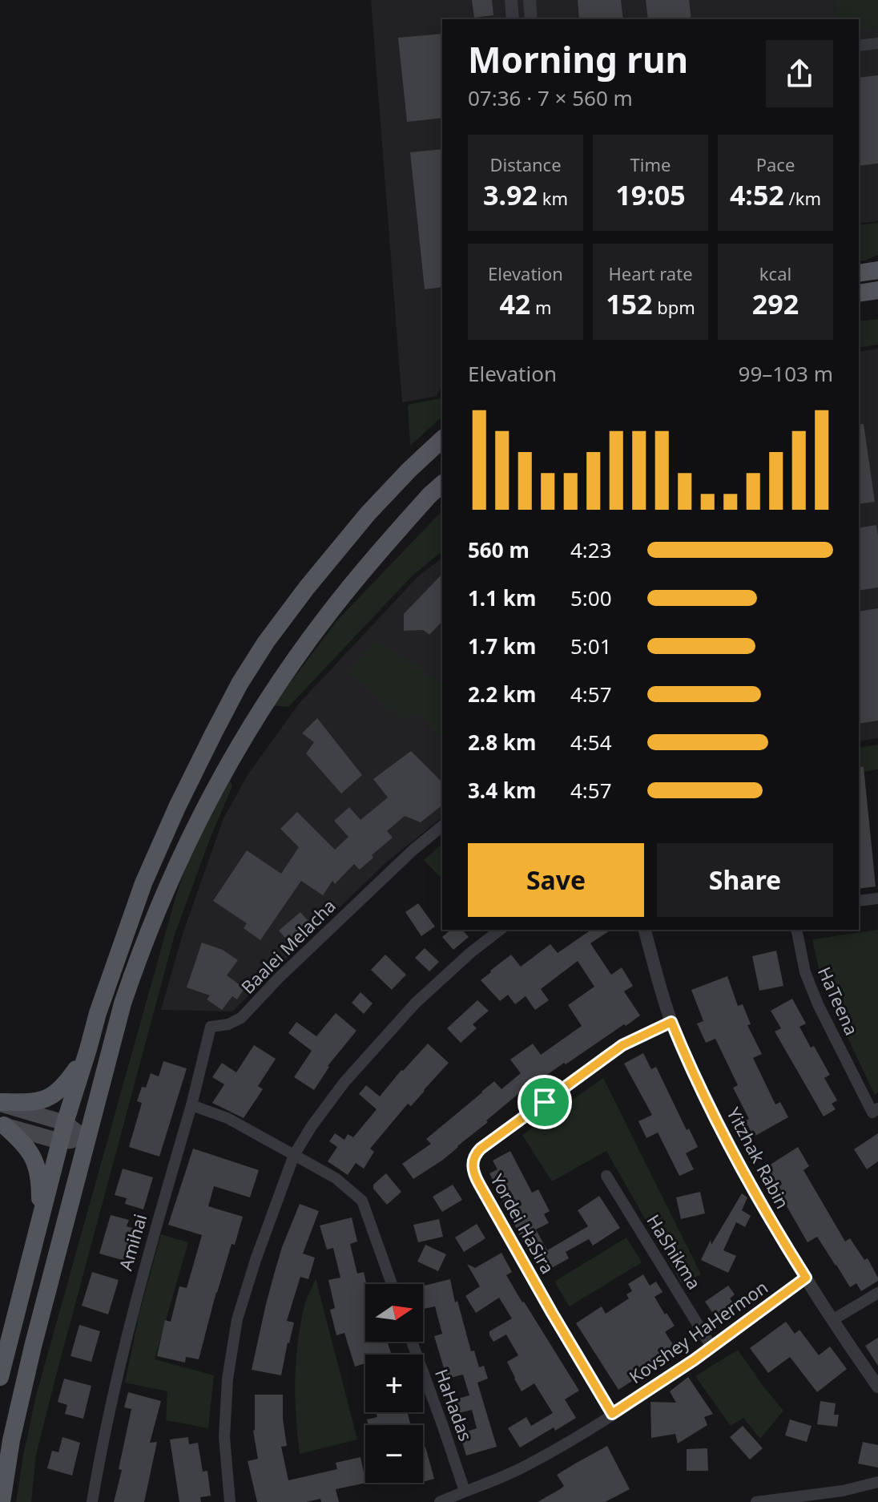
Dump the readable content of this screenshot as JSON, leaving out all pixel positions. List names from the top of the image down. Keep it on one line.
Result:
{"streets":{"street":["Baalei Melacha","HaTeena","Yitzhak Rabin","Yordei HaSira","Amihai","HaShikma","Kovshey HaHermon","HaHadas"]},"crossings":[["Baalei Melacha","Amihai"],["Yitzhak Rabin","Yordei HaSira"],["Yitzhak Rabin","Kovshey HaHermon"],["Yordei HaSira","Kovshey HaHermon"],["HaShikma","Kovshey HaHermon"],["Kovshey HaHermon","HaHadas"]],"north":"right","page":{"heading":["Morning run","07:36 · 7 × 560 m"],"stats":[["Distance","3.92 km"],["Time","19:05"],["Pace","4:52 /km"],["Elevation","42 m"],["Heart rate","152 bpm"],["kcal","292"]],"chart":["Elevation","99–103 m"],"list":[{"name":"560 m","note":"4:23"},{"name":"1.1 km","note":"5:00"},{"name":"1.7 km","note":"5:01"},{"name":"2.2 km","note":"4:57"},{"name":"2.8 km","note":"4:54"},{"name":"3.4 km","note":"4:57"}],"buttons":["Save","Share"],"map_buttons":["+","−"]}}
